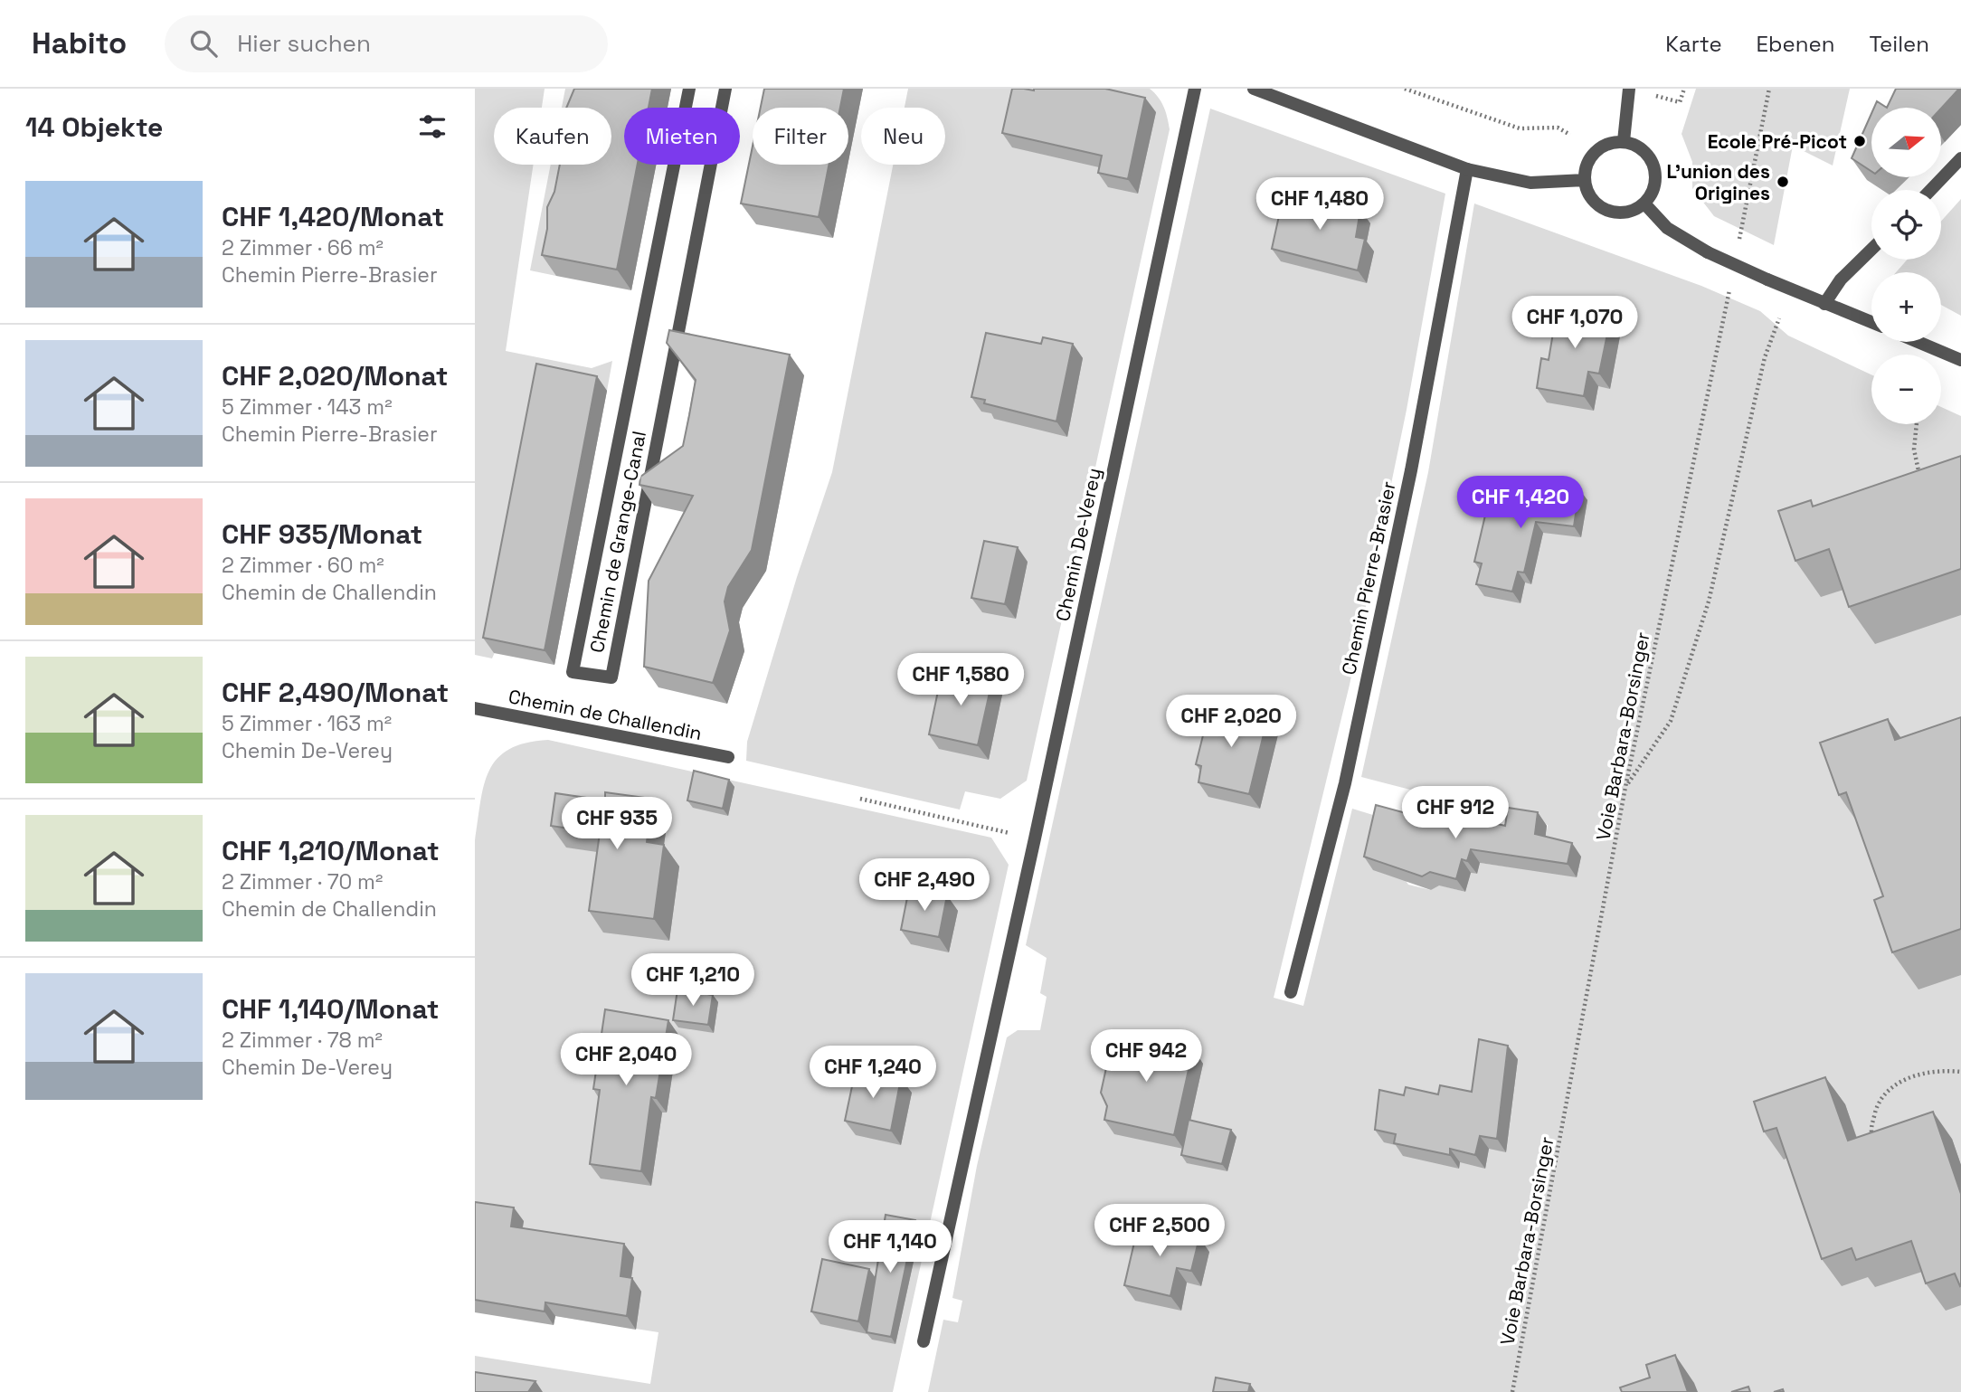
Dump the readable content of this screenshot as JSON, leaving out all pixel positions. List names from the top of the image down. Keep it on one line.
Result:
{"streets":{"street":["Chemin de Grange-Canal","Chemin De-Verey","Chemin Pierre-Brasier","Chemin de Challendin"],"path":["Voie Barbara-Borsinger"]},"places":["Ecole Pré-Picot","L'union des Origines"],"north":"right","page":{"header":"Habito","search":"Hier suchen","nav":["Karte","Ebenen","Teilen"],"heading":"14 Objekte","map_buttons":["+","−"],"chip":["Kaufen","Mieten","Filter","Neu"],"list":[{"name":"CHF 1,420/Monat","note":"2 Zimmer · 66 m² · Chemin Pierre-Brasier"},{"name":"CHF 2,020/Monat","note":"5 Zimmer · 143 m² · Chemin Pierre-Brasier"},{"name":"CHF 935/Monat","note":"2 Zimmer · 60 m² · Chemin de Challendin"},{"name":"CHF 2,490/Monat","note":"5 Zimmer · 163 m² · Chemin De-Verey"},{"name":"CHF 1,210/Monat","note":"2 Zimmer · 70 m² · Chemin de Challendin"},{"name":"CHF 1,140/Monat","note":"2 Zimmer · 78 m² · Chemin De-Verey"}],"price":["CHF 1,480","CHF 1,070","CHF 1,420","CHF 1,580","CHF 2,020","CHF 912","CHF 935","CHF 2,490","CHF 1,210","CHF 942","CHF 2,040","CHF 1,240","CHF 2,500","CHF 1,140"]}}
